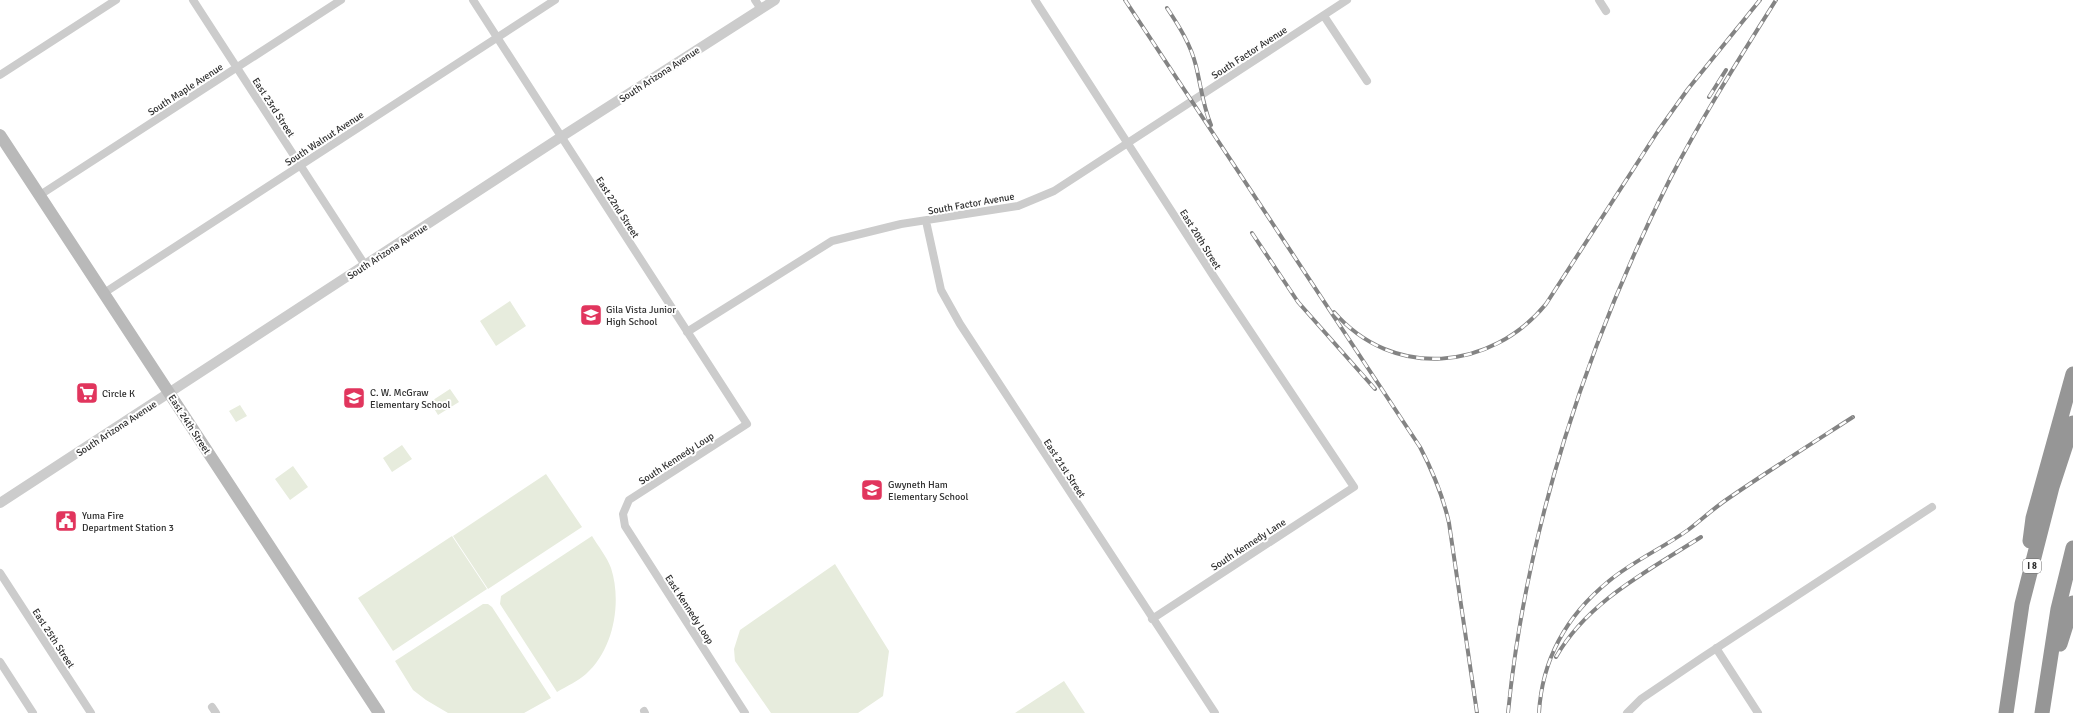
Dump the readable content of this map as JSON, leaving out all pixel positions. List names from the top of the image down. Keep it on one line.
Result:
{"streets":{"highway":["I 8"],"main road":["East 24th Street"],"street":["South Factor Avenue","South Arizona Avenue","South Maple Avenue","East 23rd Street","South Walnut Avenue","East 22nd Street","East 20th Street","South Kennedy Loup","East 21st Street","South Kennedy Lane","East Kennedy Loop","East 25th Street"]},"crossings":[["South Factor Avenue","East 22nd Street"],["South Factor Avenue","East 20th Street"],["South Factor Avenue","East 21st Street"],["South Arizona Avenue","East 23rd Street"],["South Arizona Avenue","East 22nd Street"],["South Arizona Avenue","East 24th Street"],["South Maple Avenue","East 23rd Street"],["South Maple Avenue","East 24th Street"],["East 23rd Street","South Walnut Avenue"],["South Walnut Avenue","East 22nd Street"],["South Walnut Avenue","East 24th Street"],["East 22nd Street","South Kennedy Loup"],["East 20th Street","South Kennedy Lane"],["South Kennedy Loup","East Kennedy Loop"],["East 21st Street","South Kennedy Lane"]],"places":{"school or university":["Gila Vista Junior High School","C. W. McGraw Elementary School","Gwyneth Ham Elementary School"],"supermarket":["Circle K"],"public building":["Yuma Fire Department Station 3"]}}
